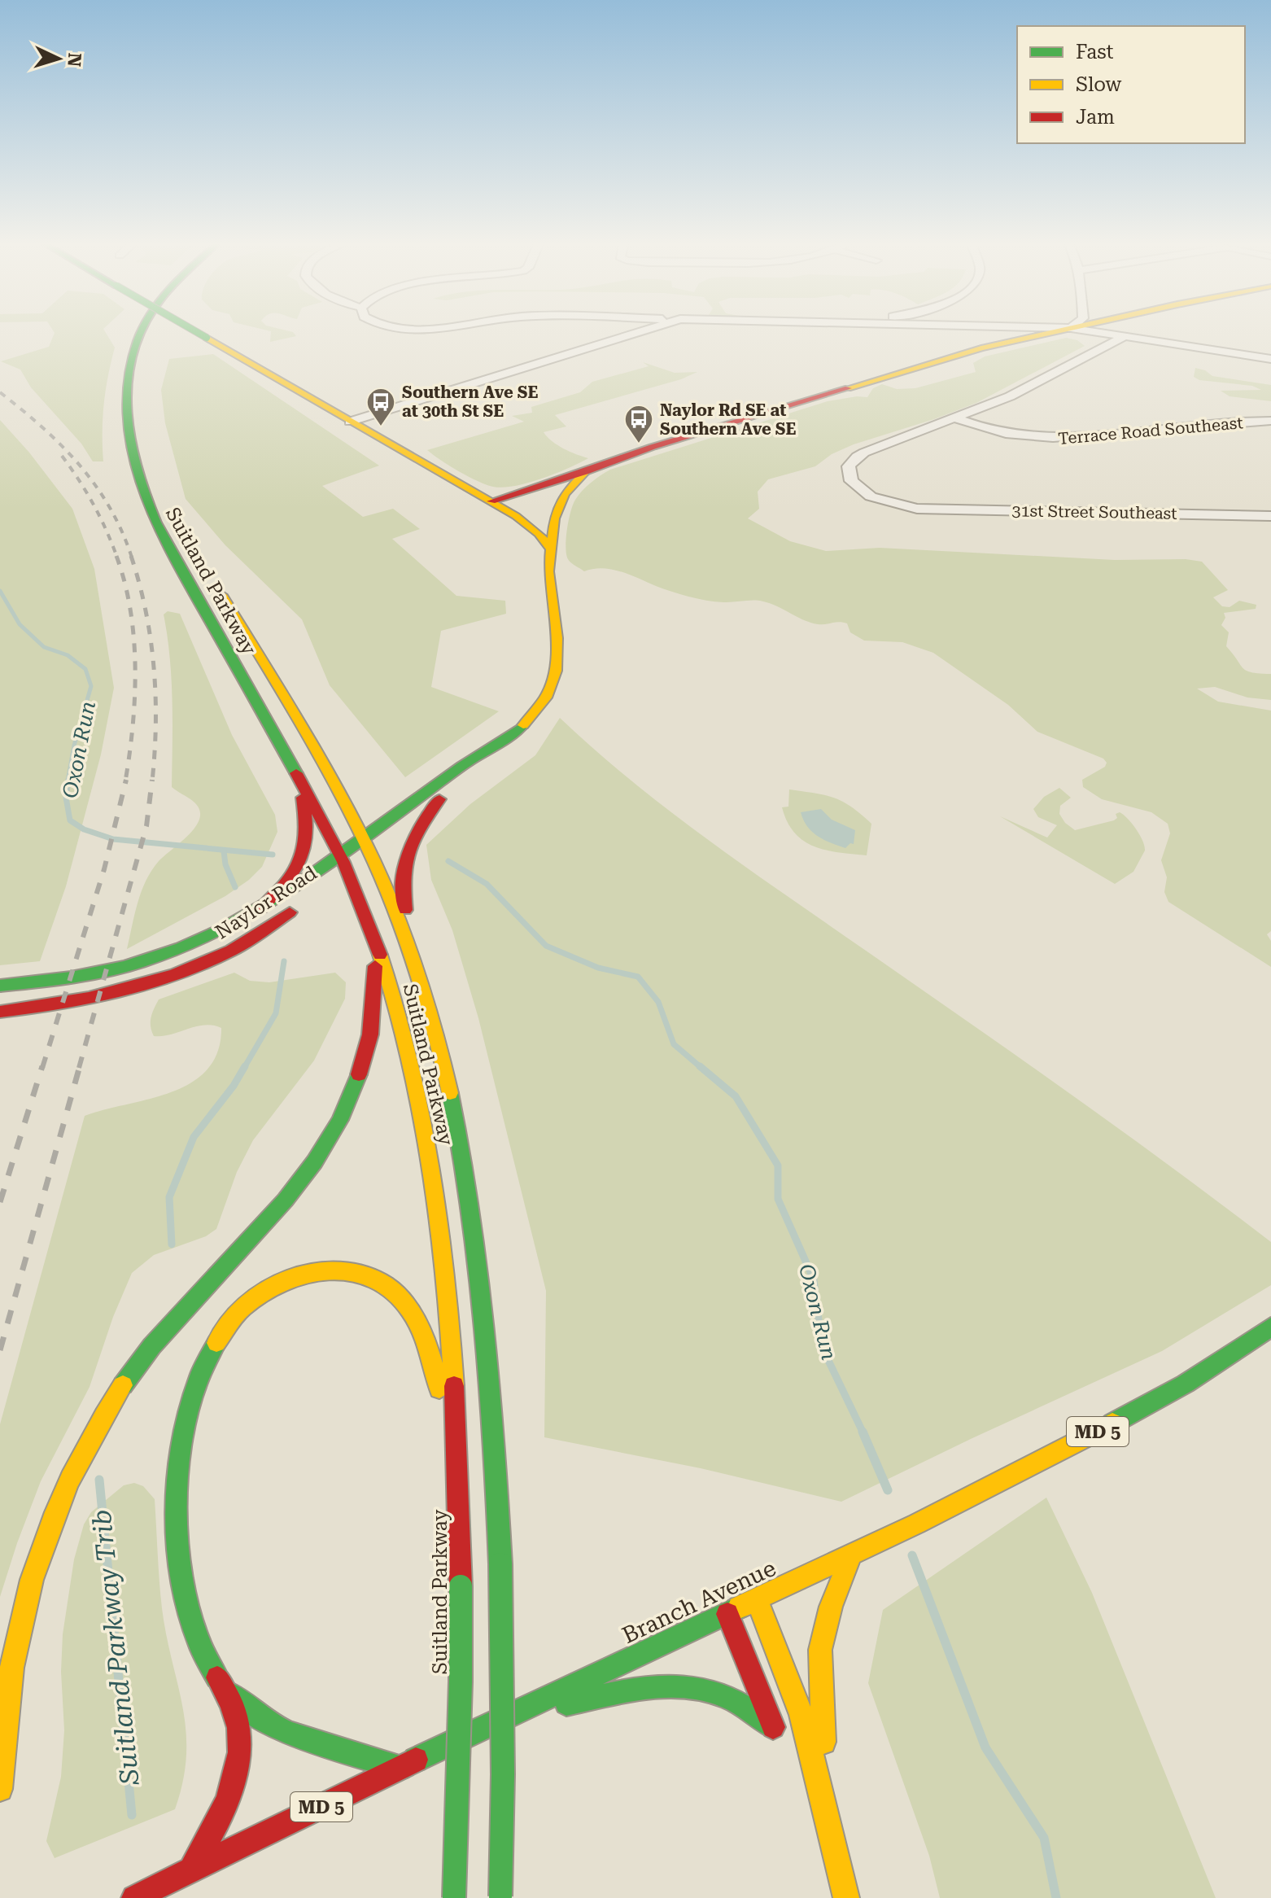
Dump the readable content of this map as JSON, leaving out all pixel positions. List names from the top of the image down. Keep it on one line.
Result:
{"streets":{"main road":["Suitland Parkway","Naylor Road","MD 5","Branch Avenue"],"street":["Terrace Road Southeast","31st Street Southeast"]},"crossings":[["Terrace Road Southeast","31st Street Southeast"],["Suitland Parkway","Naylor Road"]],"water":["Oxon Run","Suitland Parkway Trib"],"places":{"bus stop":["Southern Ave SE at 30th St SE","Naylor Rd SE at Southern Ave SE"]},"legend":["Fast","Slow","Jam"],"north":"right"}
